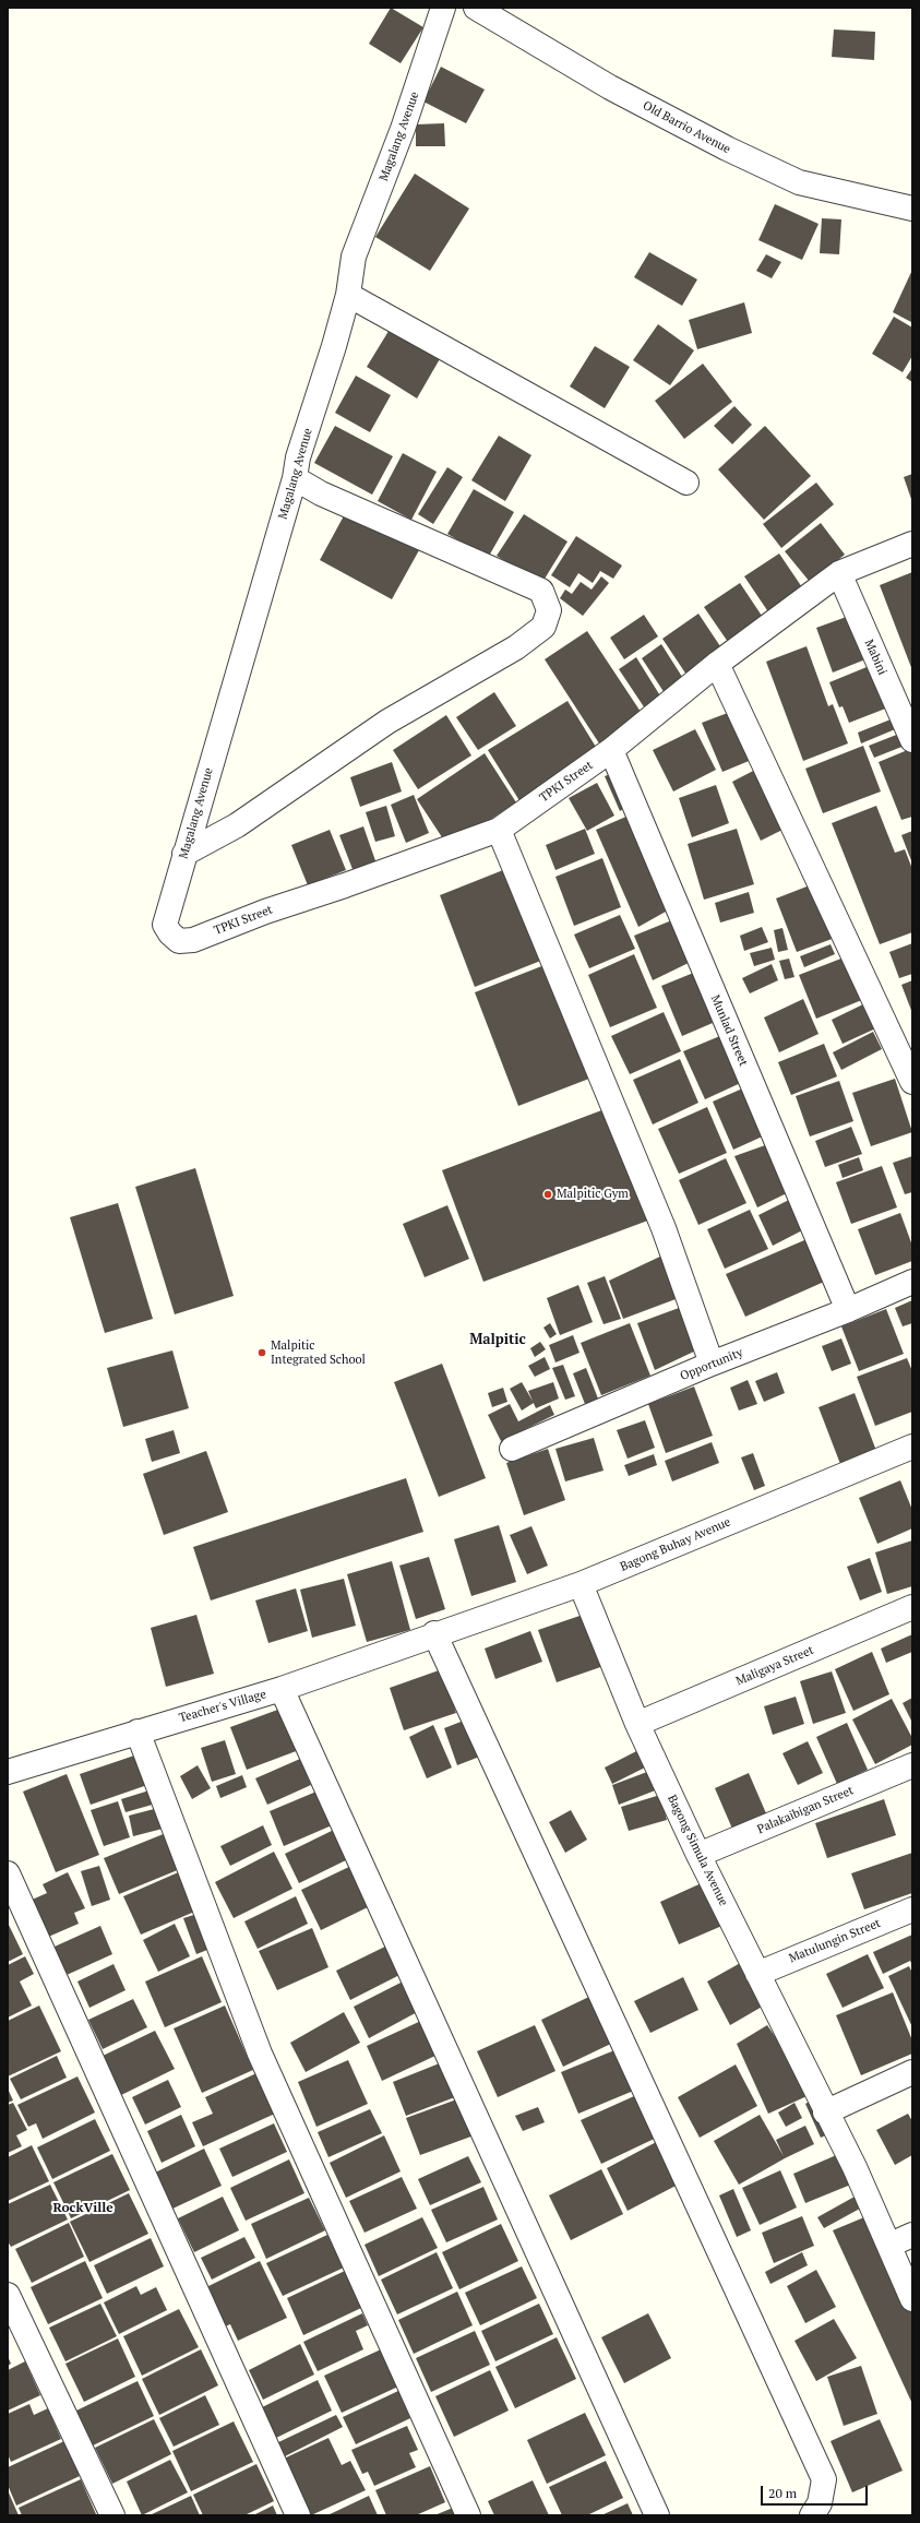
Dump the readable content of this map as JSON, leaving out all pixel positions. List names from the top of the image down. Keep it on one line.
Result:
{"streets":{"street":["Old Barrio Avenue","Magalang Avenue","Mabini","TPKI Street","Munlad Street","Opportunity","Bagong Buhay Avenue","Maligaya Street","Teacher's Village","Palakaibigan Street","Bagong Simula Avenue","Matulungin Street"]},"crossings":[["Magalang Avenue","TPKI Street"],["Mabini","TPKI Street"],["TPKI Street","Munlad Street"],["Munlad Street","Opportunity"],["Bagong Buhay Avenue","Teacher's Village"],["Bagong Buhay Avenue","Bagong Simula Avenue"],["Maligaya Street","Bagong Simula Avenue"],["Palakaibigan Street","Bagong Simula Avenue"],["Bagong Simula Avenue","Matulungin Street"]],"districts":["Malpitic","RockVille"],"places":["Malpitic Gym","Malpitic Integrated School"],"scale_bar":"20 m"}
